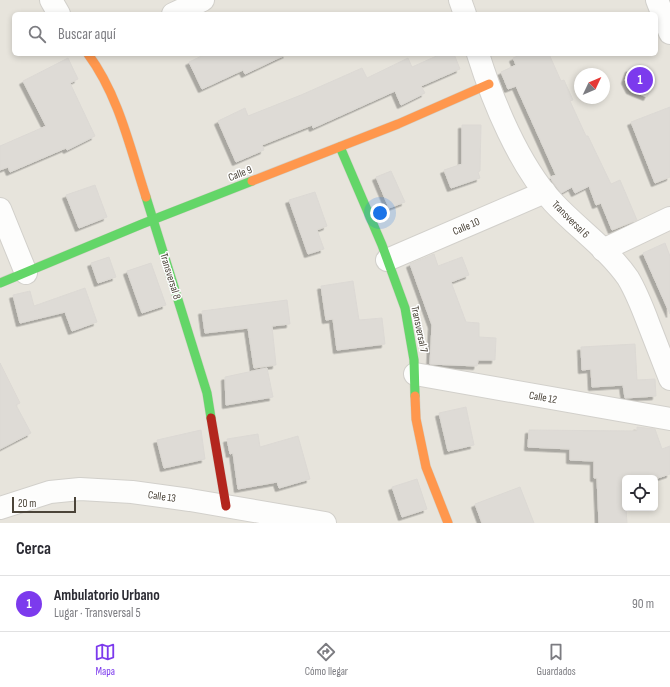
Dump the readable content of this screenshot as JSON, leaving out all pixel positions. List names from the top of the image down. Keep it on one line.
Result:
{"streets":{"street":["Calle 9","Transversal 6","Calle 10","Transversal 8","Transversal 7","Calle 12","Calle 13"]},"crossings":[["Calle 9","Transversal 6"],["Calle 9","Transversal 8"],["Calle 9","Transversal 7"],["Transversal 6","Calle 10"],["Calle 10","Transversal 7"],["Transversal 8","Calle 13"],["Transversal 7","Calle 12"]],"scale_bar":"20 m","north":"top right","page":{"search":"Buscar aquí","pins":"1","scale":"20 m","heading":"Cerca","list":[{"mark":"1","name":"Ambulatorio Urbano","note":"Lugar · Transversal 5","value":"90 m"}],"nav":["Mapa","Cómo llegar","Guardados"]}}
